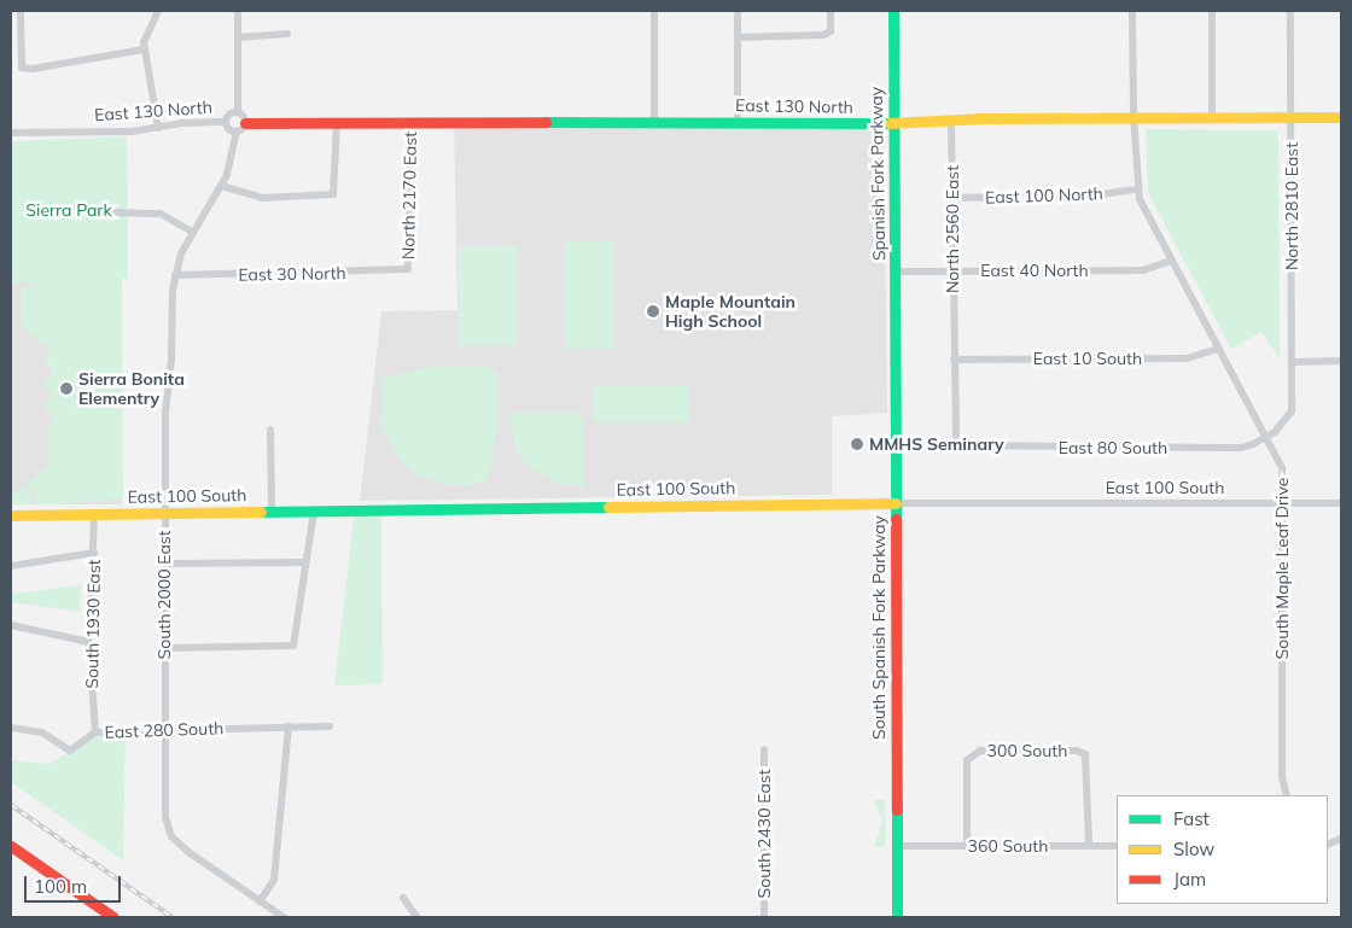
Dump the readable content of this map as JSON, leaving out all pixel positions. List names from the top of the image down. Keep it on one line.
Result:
{"streets":{"main road":["East 130 North","Spanish Fork Parkway","East 100 South","South Spanish Fork Parkway"],"street":["North 2170 East","East 100 North","North 2810 East","North 2560 East","East 40 North","East 30 North","East 10 South","East 80 South","South Maple Leaf Drive","South 2000 East","South 1930 East","East 280 South","300 South","South 2430 East","360 South"]},"crossings":[["East 130 North","Spanish Fork Parkway"],["East 130 North","North 2170 East"],["East 130 North","North 2810 East"],["East 130 North","North 2560 East"],["Spanish Fork Parkway","East 40 North"],["Spanish Fork Parkway","South Spanish Fork Parkway"],["North 2170 East","East 30 North"],["East 100 North","North 2560 East"],["East 100 North","South Maple Leaf Drive"],["North 2810 East","East 80 South"],["North 2810 East","South Maple Leaf Drive"],["North 2560 East","East 40 North"],["North 2560 East","East 10 South"],["North 2560 East","East 80 South"],["East 40 North","South Maple Leaf Drive"],["East 30 North","South 2000 East"],["East 10 South","South Maple Leaf Drive"],["East 80 South","South Maple Leaf Drive"],["East 100 South","South Maple Leaf Drive"],["East 100 South","South 2000 East"],["East 100 South","South 1930 East"],["East 100 South","South Spanish Fork Parkway"],["South 2000 East","East 280 South"],["South 1930 East","East 280 South"],["South Spanish Fork Parkway","360 South"],["300 South","360 South"]],"parks":["Sierra Park"],"places":["Maple Mountain High School","Sierra Bonita Elementry","MMHS Seminary"],"legend":["Fast","Slow","Jam"],"scale_bar":"100 m"}
